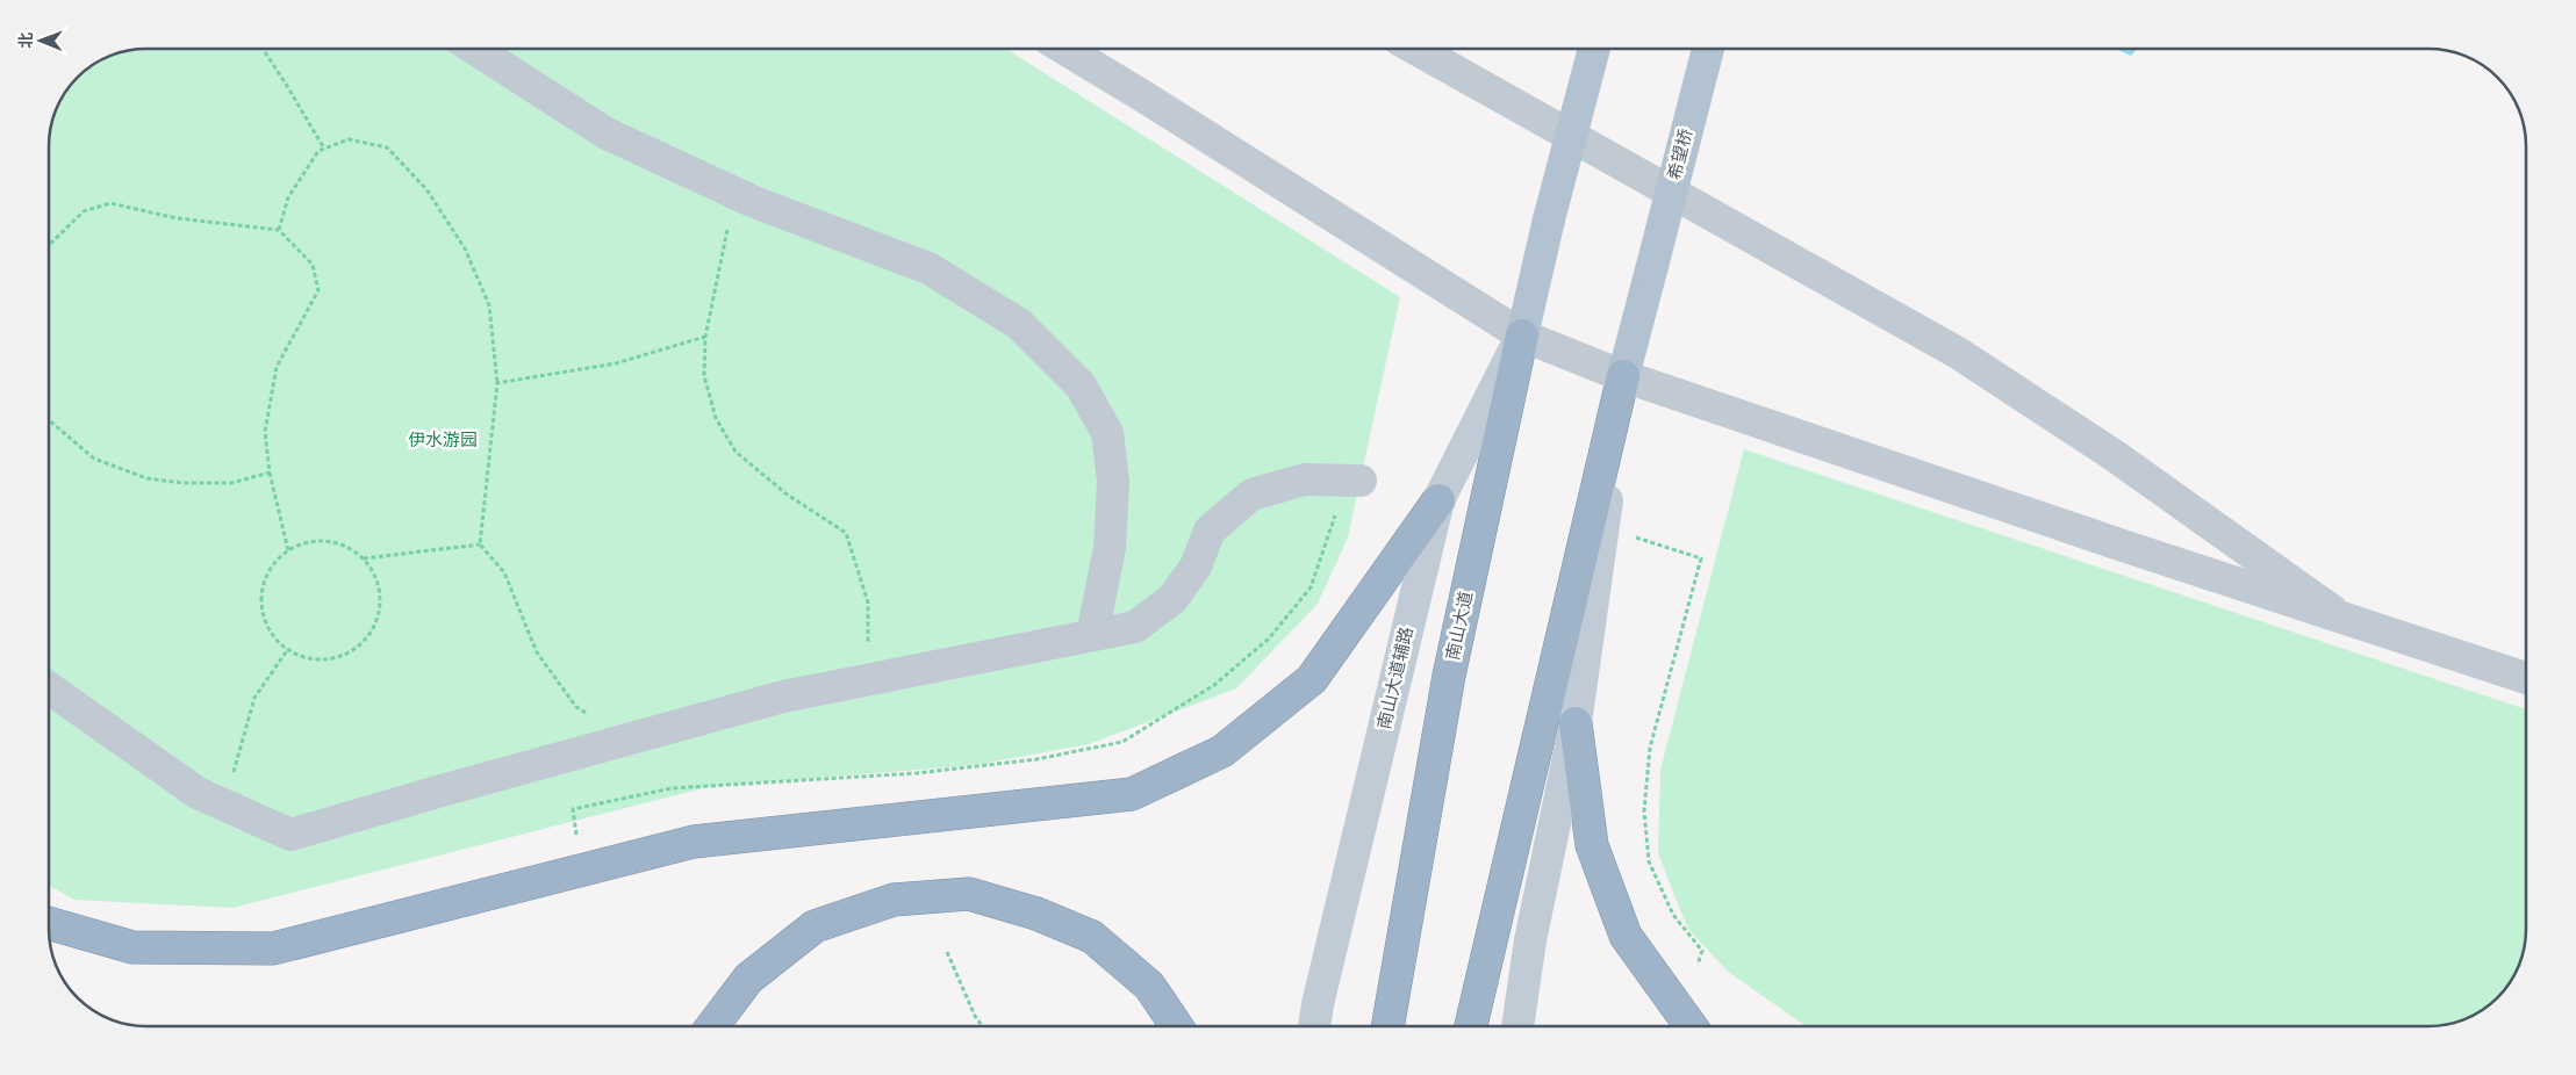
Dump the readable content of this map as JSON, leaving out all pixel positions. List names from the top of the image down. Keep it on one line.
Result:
{"streets":{"highway":["南山大道"],"main road":["希望桥","南山大道辅路"]},"crossings":[["南山大道","南山大道辅路"]],"parks":["伊水游园"],"north":"left"}
